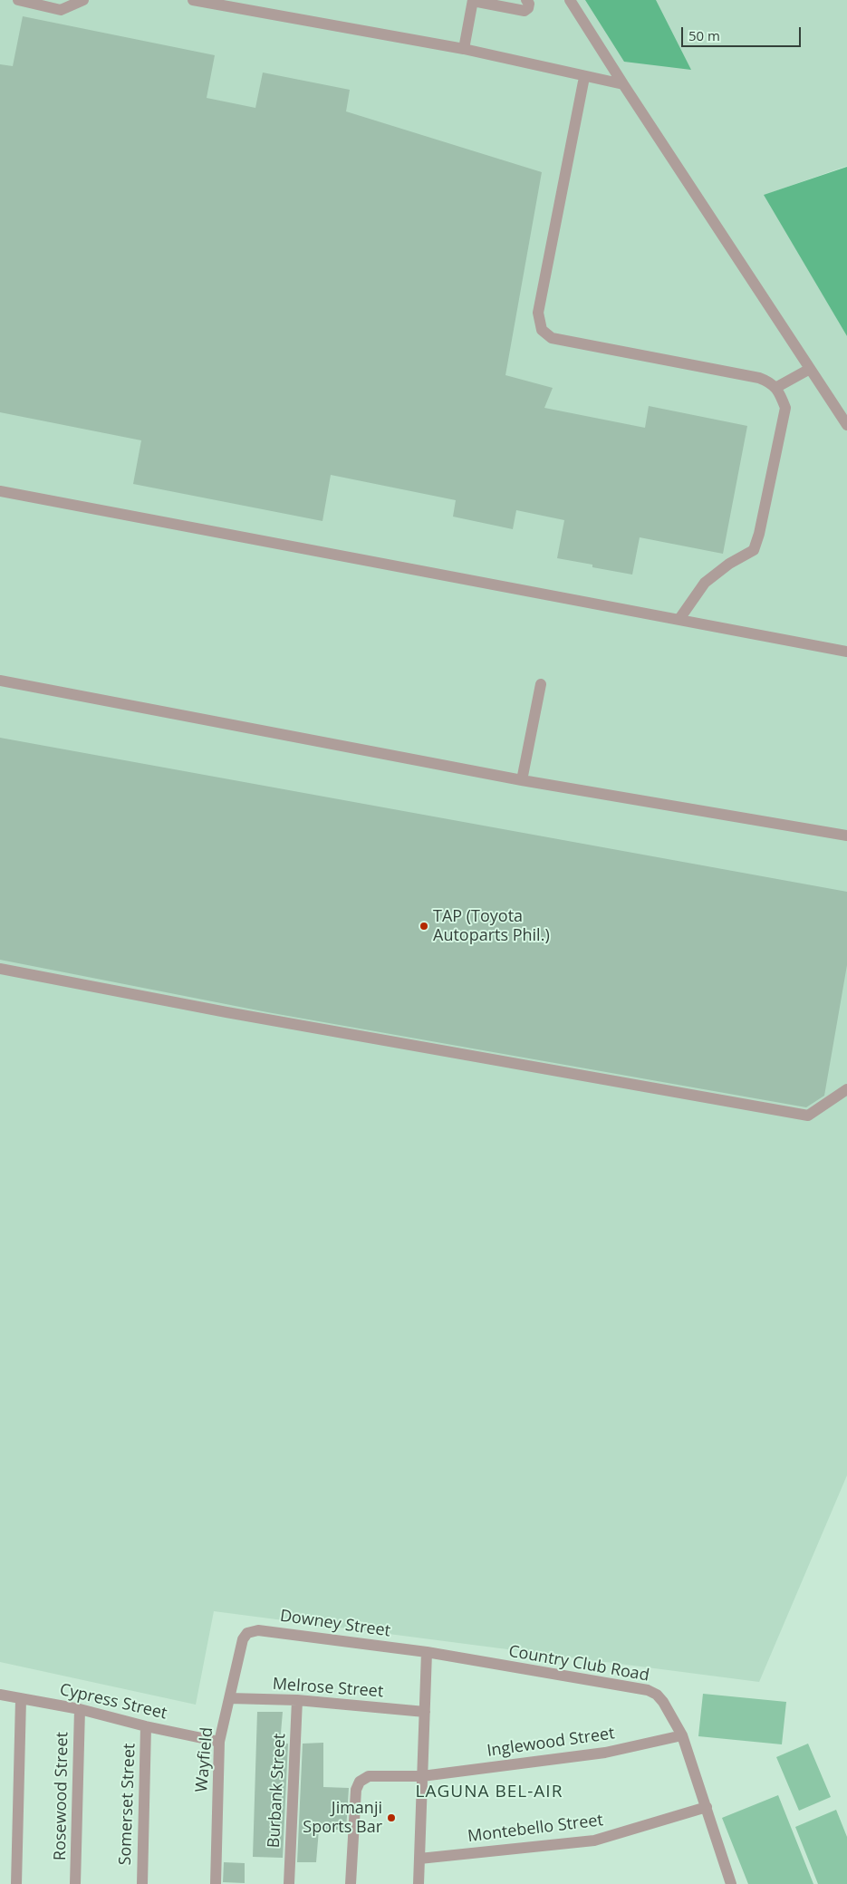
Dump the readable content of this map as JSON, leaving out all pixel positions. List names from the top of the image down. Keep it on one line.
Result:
{"streets":{"street":["Downey Street","Country Club Road","Melrose Street","Cypress Street","Inglewood Street","Wayfield","Burbank Street","Rosewood Street","Somerset Street","Montebello Street"]},"crossings":[["Downey Street","Country Club Road"],["Downey Street","Wayfield"],["Country Club Road","Inglewood Street"],["Country Club Road","Montebello Street"],["Melrose Street","Wayfield"],["Melrose Street","Burbank Street"],["Cypress Street","Wayfield"],["Cypress Street","Rosewood Street"],["Cypress Street","Somerset Street"]],"districts":["LAGUNA BEL-AIR"],"places":["TAP (Toyota Autoparts Phil.)","Jimanji Sports Bar"],"scale_bar":"50 m"}
